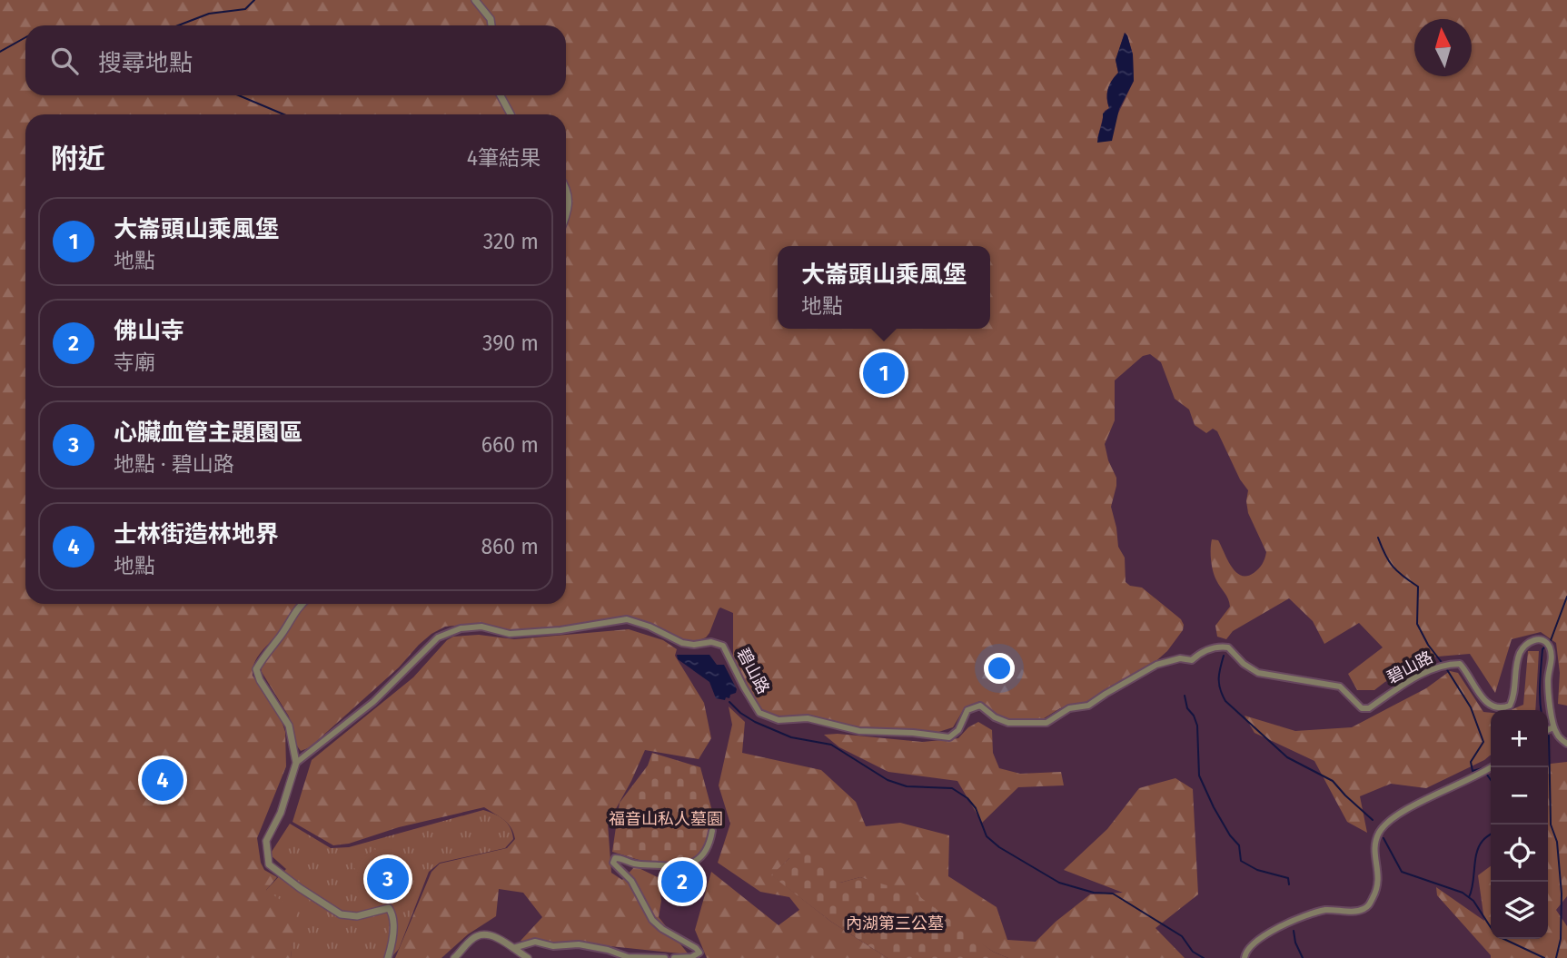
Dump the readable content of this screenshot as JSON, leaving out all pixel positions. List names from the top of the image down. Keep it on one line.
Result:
{"streets":{"street":["碧山路"]},"parks":["福音山私人墓園","內湖第三公墓"],"north":"top","page":{"search":"搜尋地點","heading":["附近","4筆結果"],"list":[{"mark":"1","name":"大崙頭山乘風堡","note":"地點","value":"320 m"},{"mark":"2","name":"佛山寺","note":"寺廟","value":"390 m"},{"mark":"3","name":"心臟血管主題園區","note":"地點 · 碧山路","value":"660 m"},{"mark":"4","name":"士林街造林地界","note":"地點","value":"860 m"}],"popup":["大崙頭山乘風堡","地點"],"pins":["1","4","3","2"],"map_buttons":["+","−"]}}
